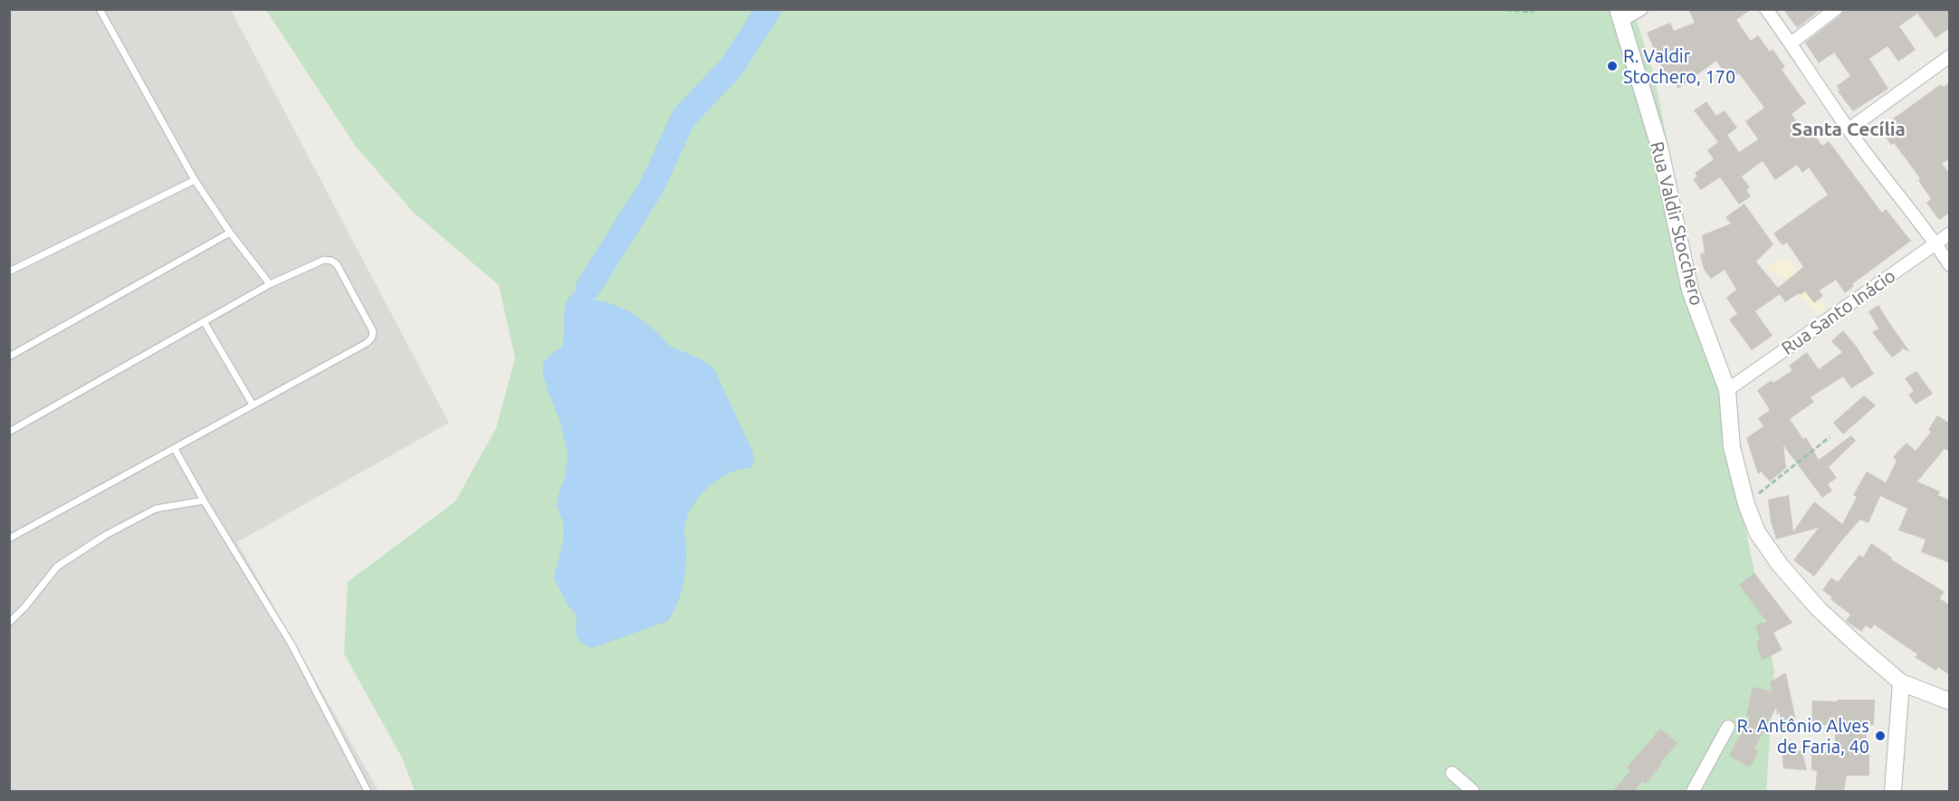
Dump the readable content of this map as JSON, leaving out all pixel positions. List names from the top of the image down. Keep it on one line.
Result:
{"streets":{"main road":["Rua Valdir Stocchero"],"street":["Rua Santo Inácio"]},"crossings":[["Rua Valdir Stocchero","Rua Santo Inácio"]],"districts":["Santa Cecília"],"places":["R. Valdir Stochero, 170","R. Antônio Alves de Faria, 40"]}
